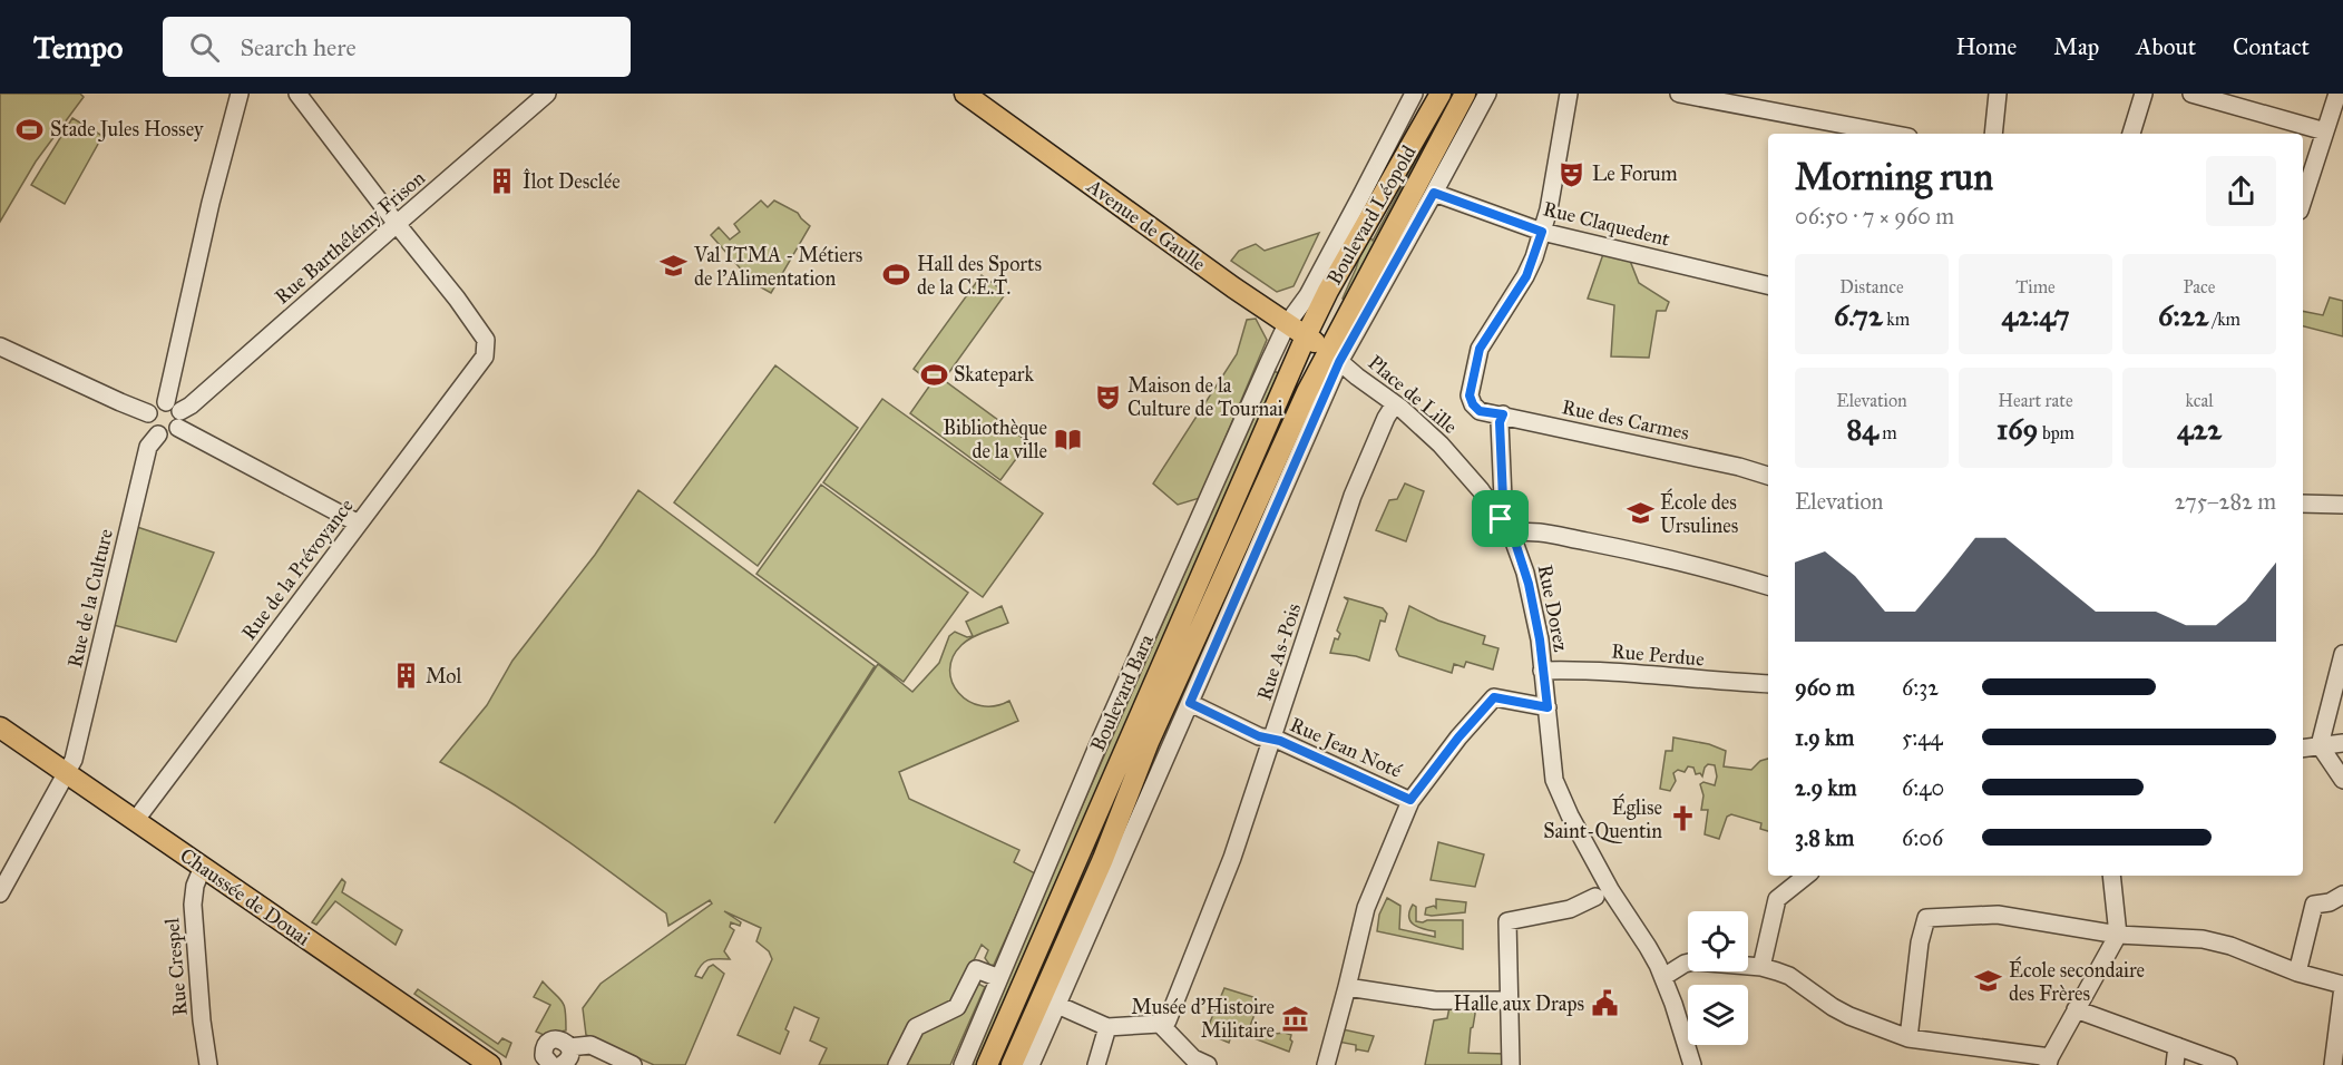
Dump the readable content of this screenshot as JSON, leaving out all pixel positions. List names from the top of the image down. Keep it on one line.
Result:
{"streets":{"main road":["Boulevard Léopold","Avenue de Gaulle","Boulevard Bara","Chaussée de Douai"],"street":["Rue Claquedent","Rue Barthélémy Frison","Place de Lille","Rue des Carmes","Rue de la Prévoyance","Rue de la Culture","Rue Dorez","Rue As-Pois","Rue Perdue","Rue Jean Noté","Rue Crespel"]},"crossings":[["Boulevard Léopold","Avenue de Gaulle"],["Boulevard Léopold","Place de Lille"],["Boulevard Léopold","Boulevard Bara"],["Rue Claquedent","Rue des Carmes"],["Avenue de Gaulle","Place de Lille"],["Avenue de Gaulle","Boulevard Bara"],["Rue Barthélémy Frison","Rue de la Prévoyance"],["Rue Barthélémy Frison","Rue de la Culture"],["Place de Lille","Rue Dorez"],["Place de Lille","Rue As-Pois"],["Place de Lille","Boulevard Bara"],["Rue de la Prévoyance","Chaussée de Douai"],["Rue de la Culture","Chaussée de Douai"],["Rue Dorez","Rue Perdue"],["Rue As-Pois","Rue Jean Noté"],["Chaussée de Douai","Rue Crespel"]],"places":{"sports":["Stade Jules Hossey","Hall des Sports de la C.E.T.","Skatepark"],"theatre":["Le Forum","Maison de la Culture de Tournai"],"building":["Îlot Desclée","Mol"],"school or university":["Val ITMA - Métiers de l'Alimentation","École des Ursulines","École secondaire des Frères"],"library":["Bibliothèque de la ville"],"church":["Église Saint-Quentin"],"public building":["Halle aux Draps"],"museum":["Musée d'Histoire Militaire"]},"page":{"header":"Tempo","search":"Search here","nav":["Home","Map","About","Contact"],"heading":["Morning run","06:50 · 7 × 960 m"],"stats":[["Distance","6.72 km"],["Time","42:47"],["Pace","6:22 /km"],["Elevation","84 m"],["Heart rate","169 bpm"],["kcal","422"]],"chart":["Elevation","275–282 m"],"list":[{"name":"960 m","note":"6:32"},{"name":"1.9 km","note":"5:44"},{"name":"2.9 km","note":"6:40"},{"name":"3.8 km","note":"6:06"}]}}
